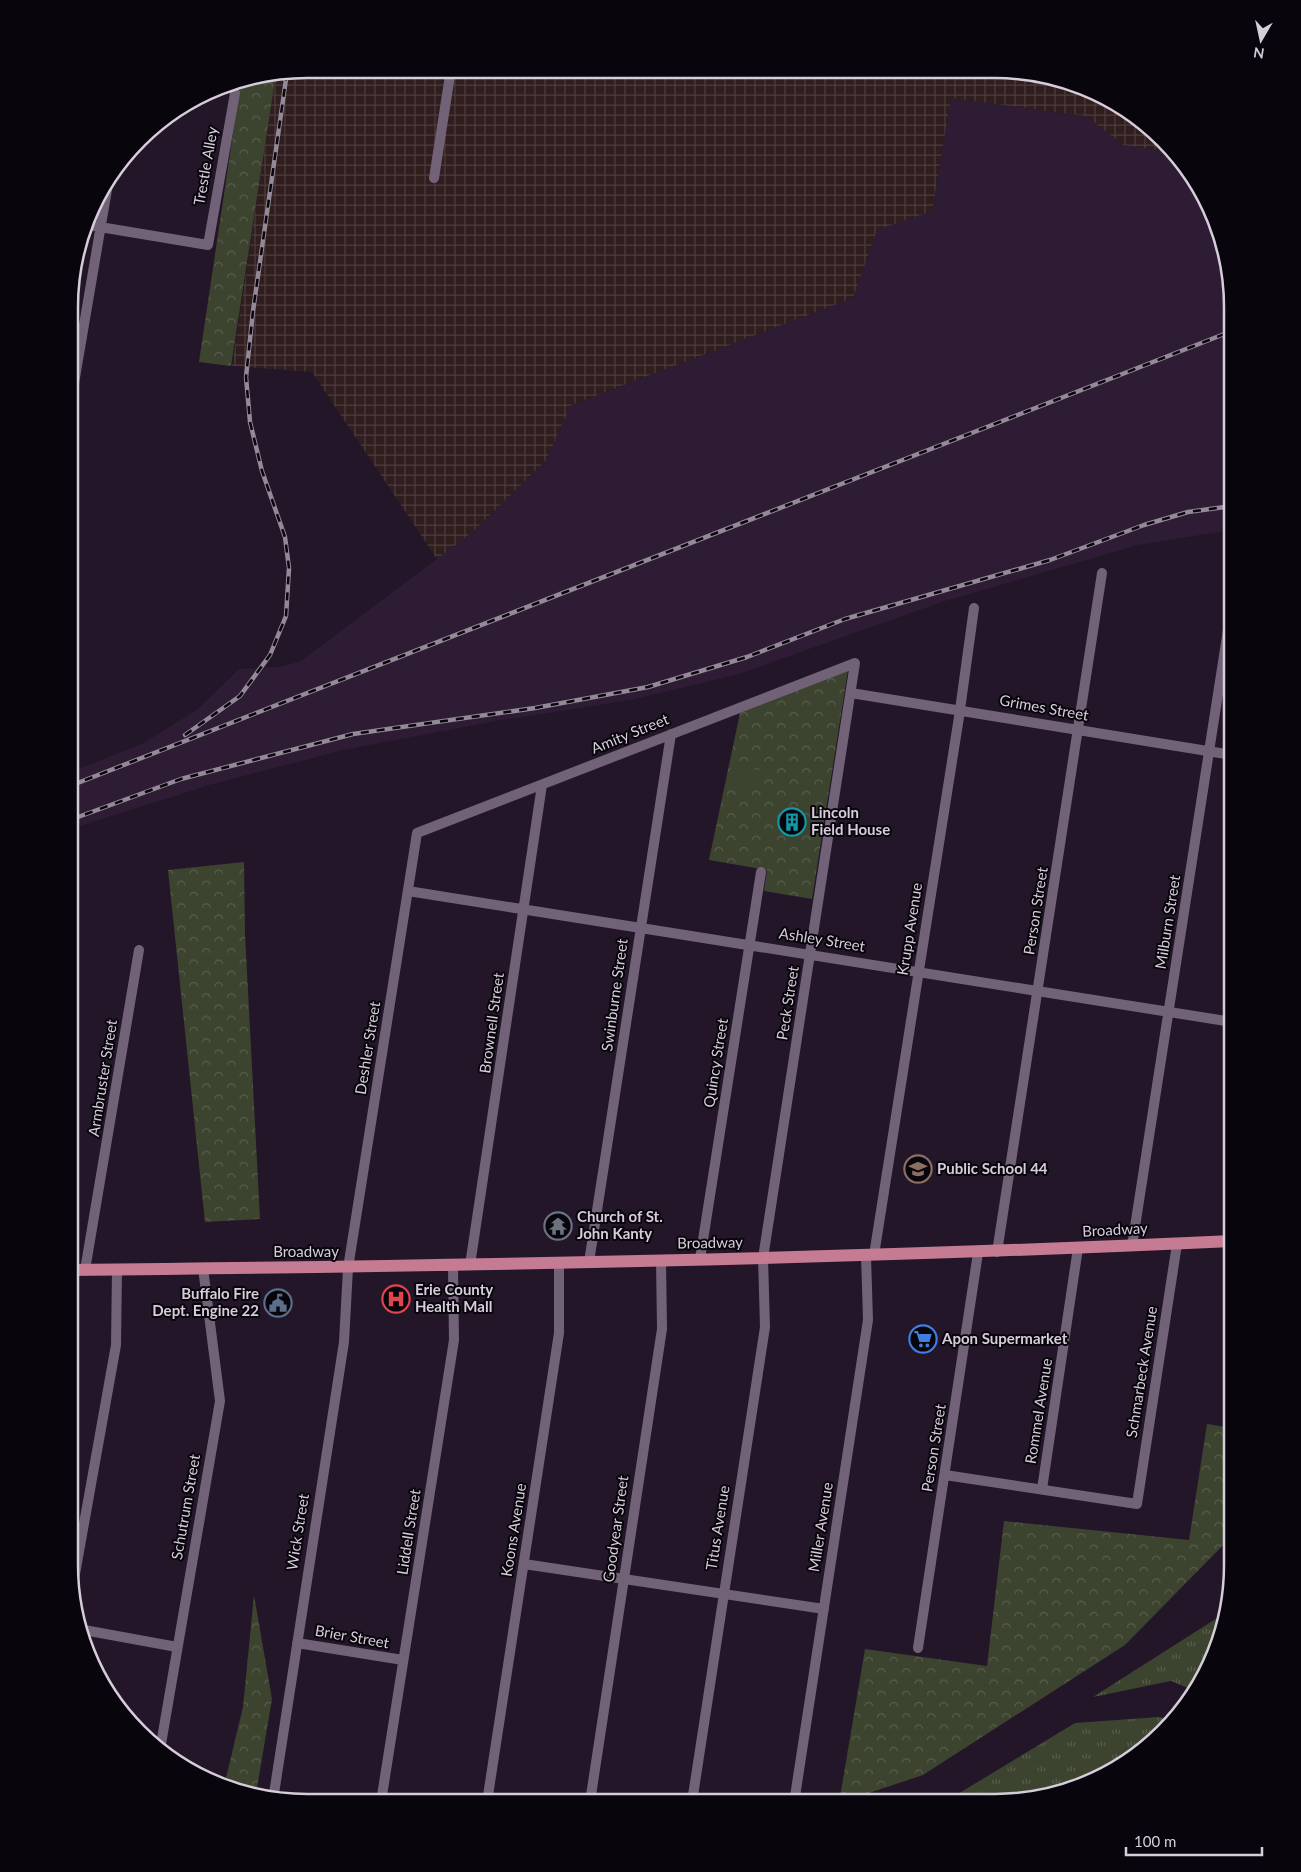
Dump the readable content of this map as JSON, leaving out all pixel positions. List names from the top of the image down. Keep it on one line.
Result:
{"streets":{"main road":["Broadway"],"street":["Trestle Alley","Grimes Street","Amity Street","Person Street","Milburn Street","Krupp Avenue","Ashley Street","Swinburne Street","Peck Street","Brownell Street","Deshler Street","Quincy Street","Armbruster Street","Schmarbeck Avenue","Rommel Avenue","Schutrum Street","Miller Avenue","Titus Avenue","Goodyear Street","Koons Avenue","Wick Street","Liddell Street","Brier Street"]},"crossings":[["Grimes Street","Person Street"],["Grimes Street","Milburn Street"],["Grimes Street","Krupp Avenue"],["Grimes Street","Peck Street"],["Amity Street","Swinburne Street"],["Amity Street","Peck Street"],["Amity Street","Brownell Street"],["Amity Street","Deshler Street"],["Person Street","Ashley Street"],["Person Street","Broadway"],["Milburn Street","Ashley Street"],["Milburn Street","Broadway"],["Krupp Avenue","Ashley Street"],["Krupp Avenue","Broadway"],["Krupp Avenue","Miller Avenue"],["Ashley Street","Swinburne Street"],["Ashley Street","Peck Street"],["Ashley Street","Brownell Street"],["Ashley Street","Deshler Street"],["Ashley Street","Quincy Street"],["Swinburne Street","Broadway"],["Peck Street","Broadway"],["Peck Street","Titus Avenue"],["Brownell Street","Broadway"],["Deshler Street","Broadway"],["Deshler Street","Wick Street"],["Quincy Street","Broadway"],["Armbruster Street","Broadway"],["Broadway","Schmarbeck Avenue"],["Broadway","Rommel Avenue"],["Broadway","Schutrum Street"],["Broadway","Miller Avenue"],["Broadway","Titus Avenue"],["Broadway","Goodyear Street"],["Broadway","Koons Avenue"],["Broadway","Wick Street"],["Broadway","Liddell Street"],["Schmarbeck Avenue","Rommel Avenue"],["Wick Street","Brier Street"],["Liddell Street","Brier Street"]],"places":{"building":["Lincoln Field House"],"school or university":["Public School 44"],"temple":["Church of St. John Kanty"],"hospital":["Erie County Health Mall"],"public building":["Buffalo Fire Dept. Engine 22"],"supermarket":["Apon Supermarket"]},"scale_bar":"100 m","north":"bottom"}
